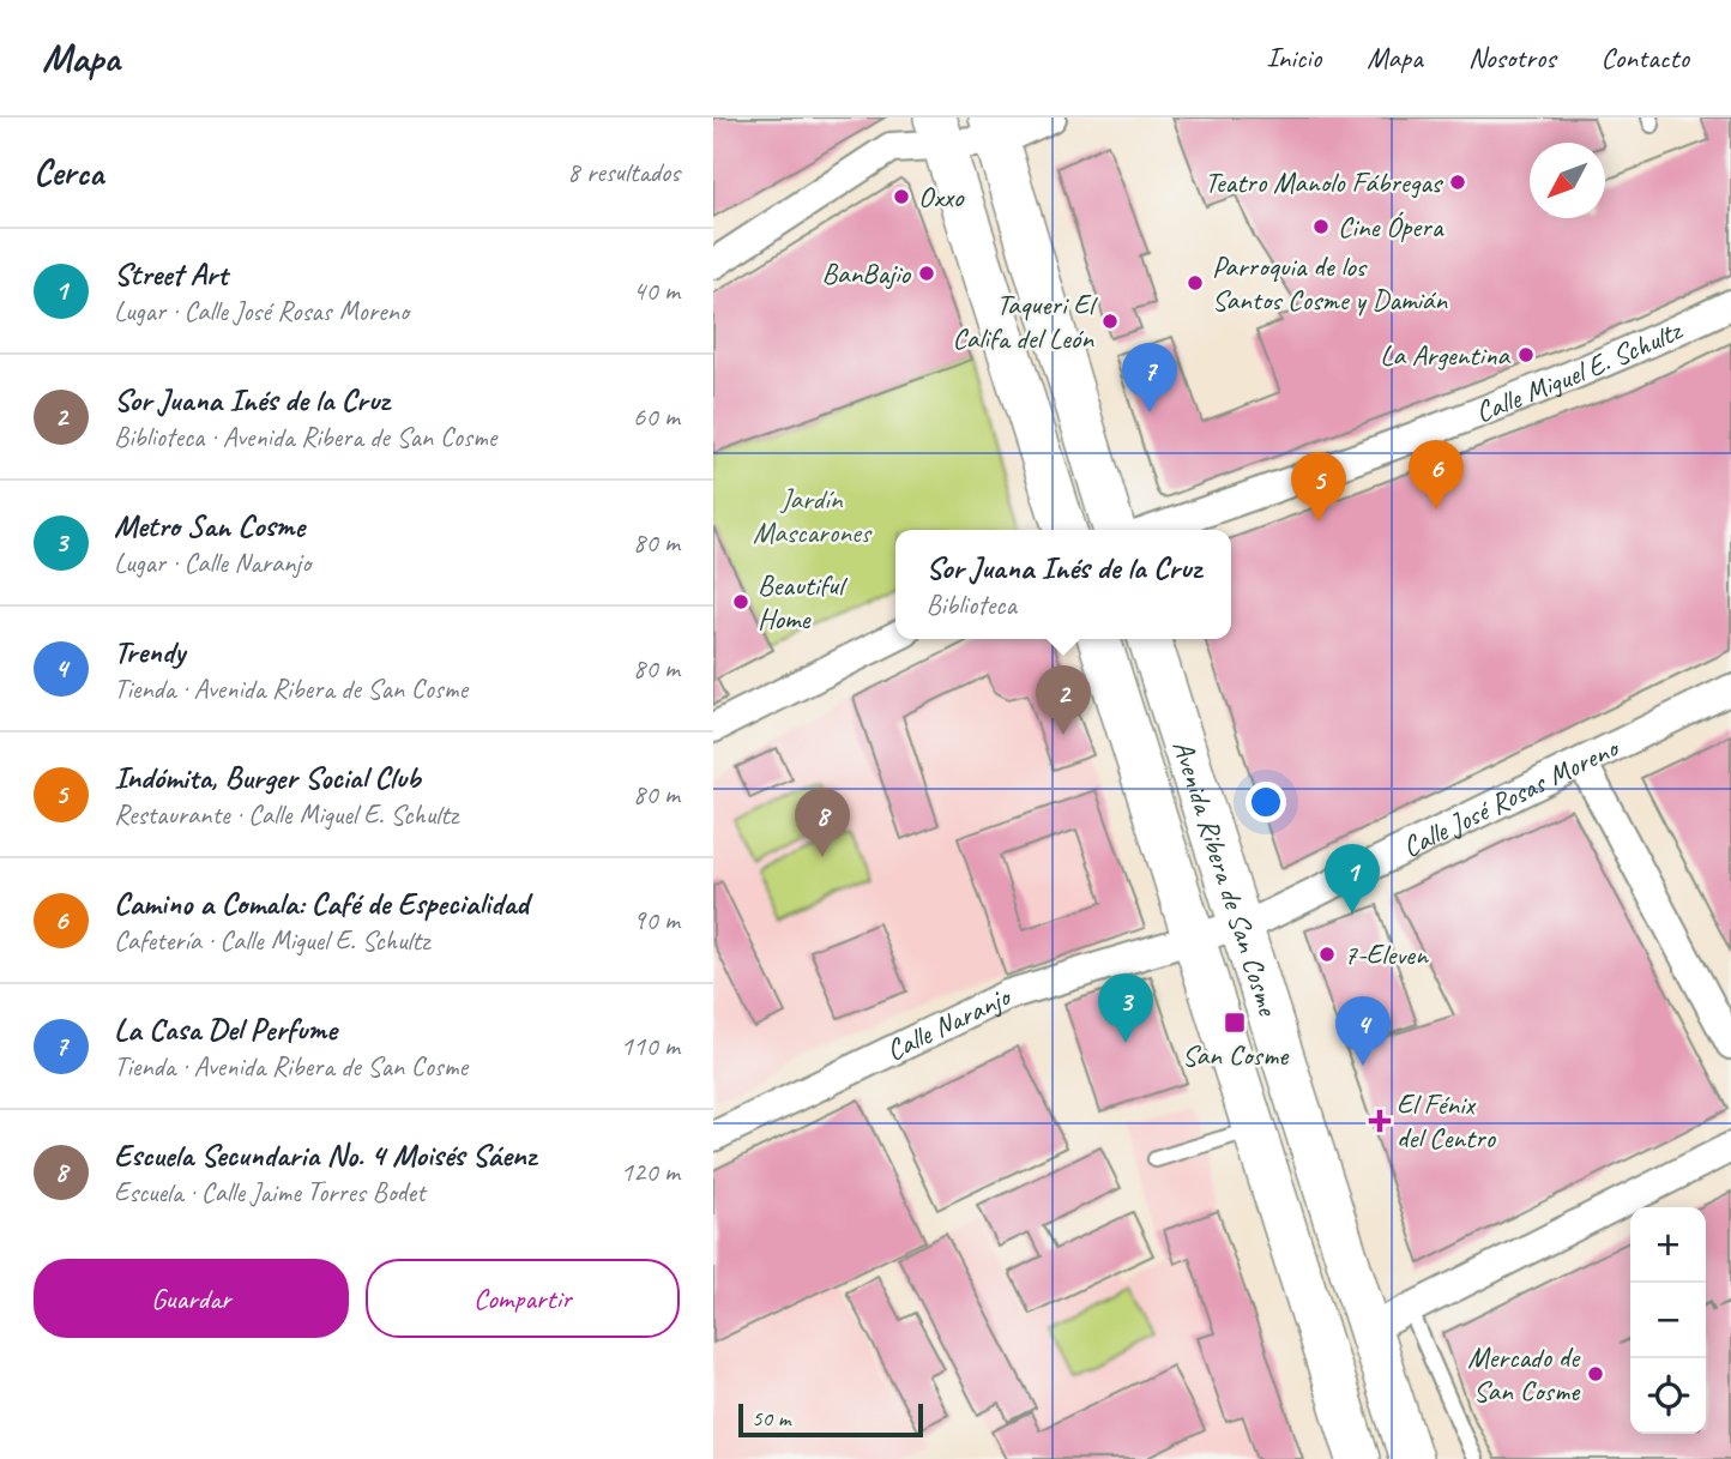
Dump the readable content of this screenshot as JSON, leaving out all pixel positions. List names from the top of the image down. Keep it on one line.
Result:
{"streets":{"main road":["Avenida Ribera de San Cosme"],"street":["Calle Miguel E. Schultz","Calle José Rosas Moreno","Calle Naranjo"]},"crossings":[["Calle José Rosas Moreno","Avenida Ribera de San Cosme"],["Calle José Rosas Moreno","Calle Naranjo"],["Avenida Ribera de San Cosme","Calle Naranjo"]],"parks":["Jardín Mascarones"],"places":{"other":["Teatro Manolo Fábregas","Oxxo","Cine Ópera","BanBajio","Parroquia de los Santos Cosme y Damián","Taqueri El Califa del León","La Argentina","Beautiful Home","7-Eleven","Mercado de San Cosme"],"transit":["San Cosme"],"health":["El Fénix del Centro"]},"scale_bar":"50 m","north":"bottom left","page":{"header":"Mapa","nav":["Inicio","Mapa","Nosotros","Contacto"],"heading":["Cerca","8 resultados"],"list":[{"mark":"1","name":"Street Art","note":"Lugar · Calle José Rosas Moreno","value":"40 m"},{"mark":"2","name":"Sor Juana Inés de la Cruz","note":"Biblioteca · Avenida Ribera de San Cosme","value":"60 m"},{"mark":"3","name":"Metro San Cosme","note":"Lugar · Calle Naranjo","value":"80 m"},{"mark":"4","name":"Trendy","note":"Tienda · Avenida Ribera de San Cosme","value":"80 m"},{"mark":"5","name":"Indómita, Burger Social Club","note":"Restaurante · Calle Miguel E. Schultz","value":"80 m"},{"mark":"6","name":"Camino a Comala: Café de Especialidad","note":"Cafetería · Calle Miguel E. Schultz","value":"90 m"},{"mark":"7","name":"La Casa Del Perfume","note":"Tienda · Avenida Ribera de San Cosme","value":"110 m"},{"mark":"8","name":"Escuela Secundaria No. 4 Moisés Sáenz","note":"Escuela · Calle Jaime Torres Bodet","value":"120 m"}],"pins":["7","6","5","2","8","1","3","4"],"popup":["Sor Juana Inés de la Cruz","Biblioteca"],"map_buttons":["+","−"],"buttons":["Guardar","Compartir"],"scale":"50 m"}}
